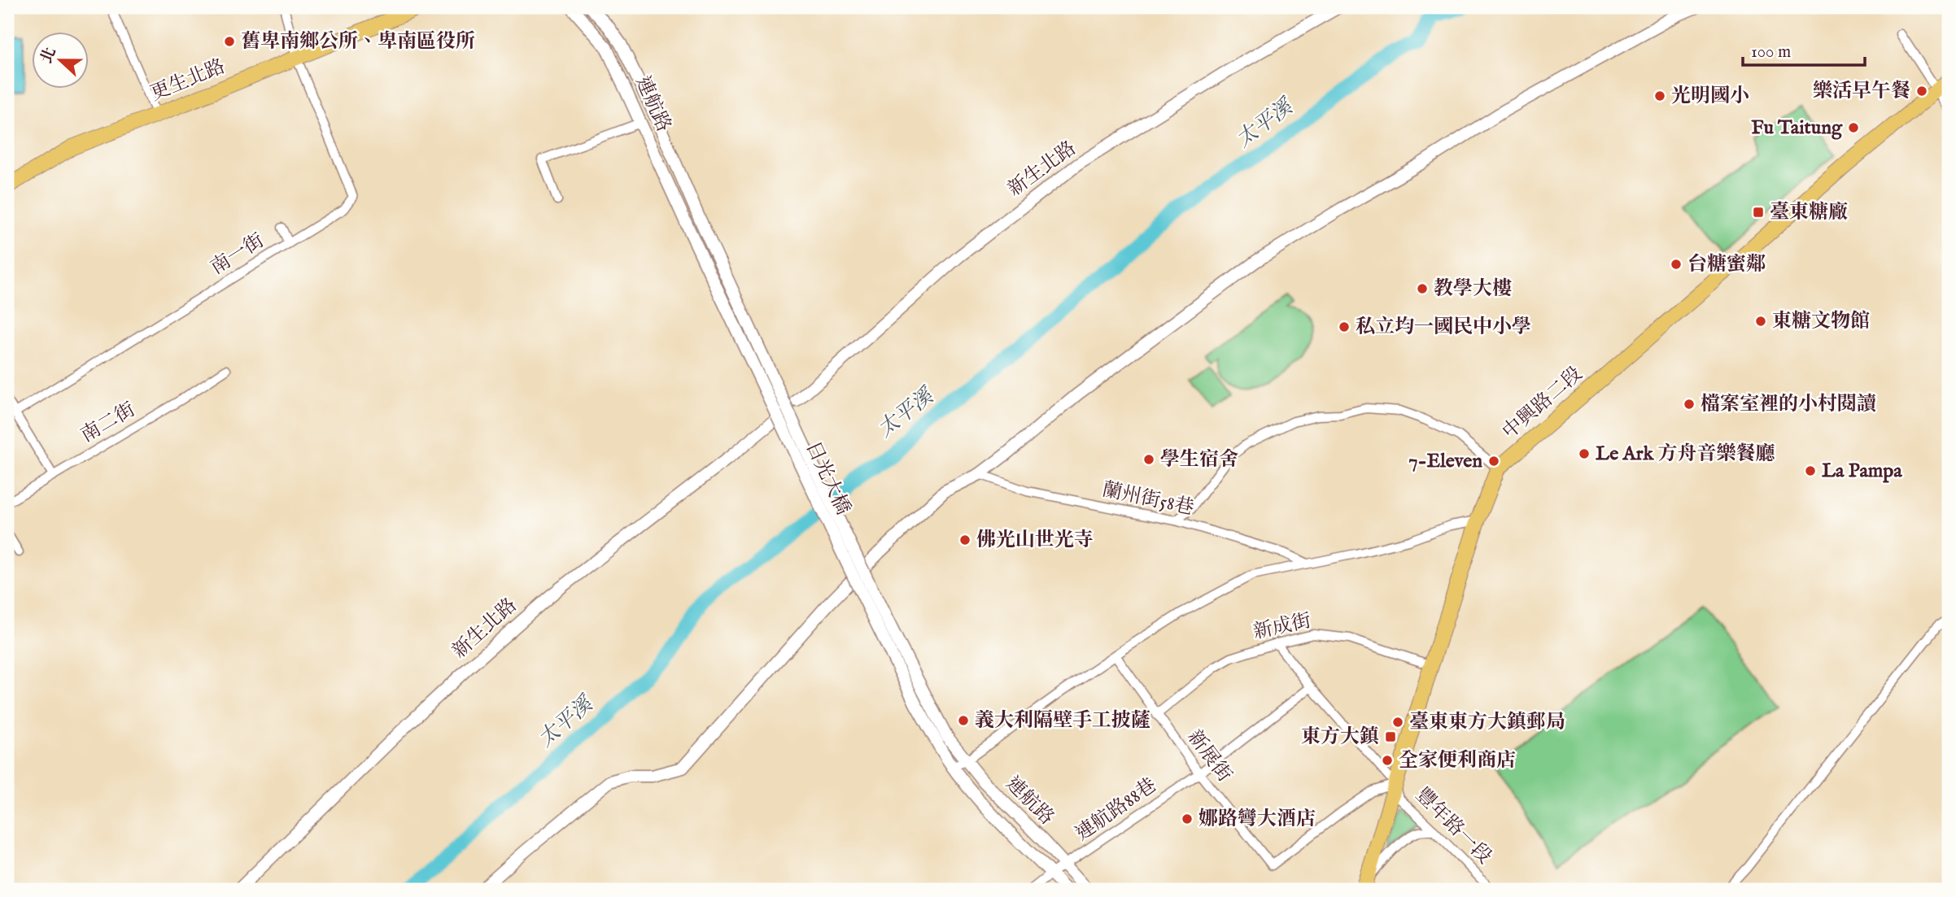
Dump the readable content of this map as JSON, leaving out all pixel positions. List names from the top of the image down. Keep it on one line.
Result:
{"streets":{"main road":["更生北路","中興路二段"],"street":["連航路","新生北路","南一街","南二街","日光大橋","蘭州街58巷","新成街","新展街","連航路88巷","豐年路一段"]},"crossings":[["更生北路","南一街"],["連航路","日光大橋"],["連航路","連航路88巷"],["中興路二段","新成街"],["中興路二段","新展街"],["中興路二段","豐年路一段"],["新成街","新展街"],["新成街","豐年路一段"],["新展街","連航路88巷"],["新展街","豐年路一段"],["連航路88巷","豐年路一段"]],"water":["太平溪"],"places":{"other":["舊卑南鄉公所、卑南區役所","樂活早午餐","光明國小","Fu Taitung","台糖蜜鄰","教學大樓","東糖文物館","私立均一國民中小學","檔案室裡的小村閱讀","Le Ark 方舟音樂餐廳","學生宿舍","7-Eleven","La Pampa","佛光山世光寺","義大利隔壁手工披薩","臺東東方大鎮郵局","全家便利商店","娜路彎大酒店"],"transit":["臺東糖廠","東方大鎮"]},"scale_bar":"100 m","north":"left"}
